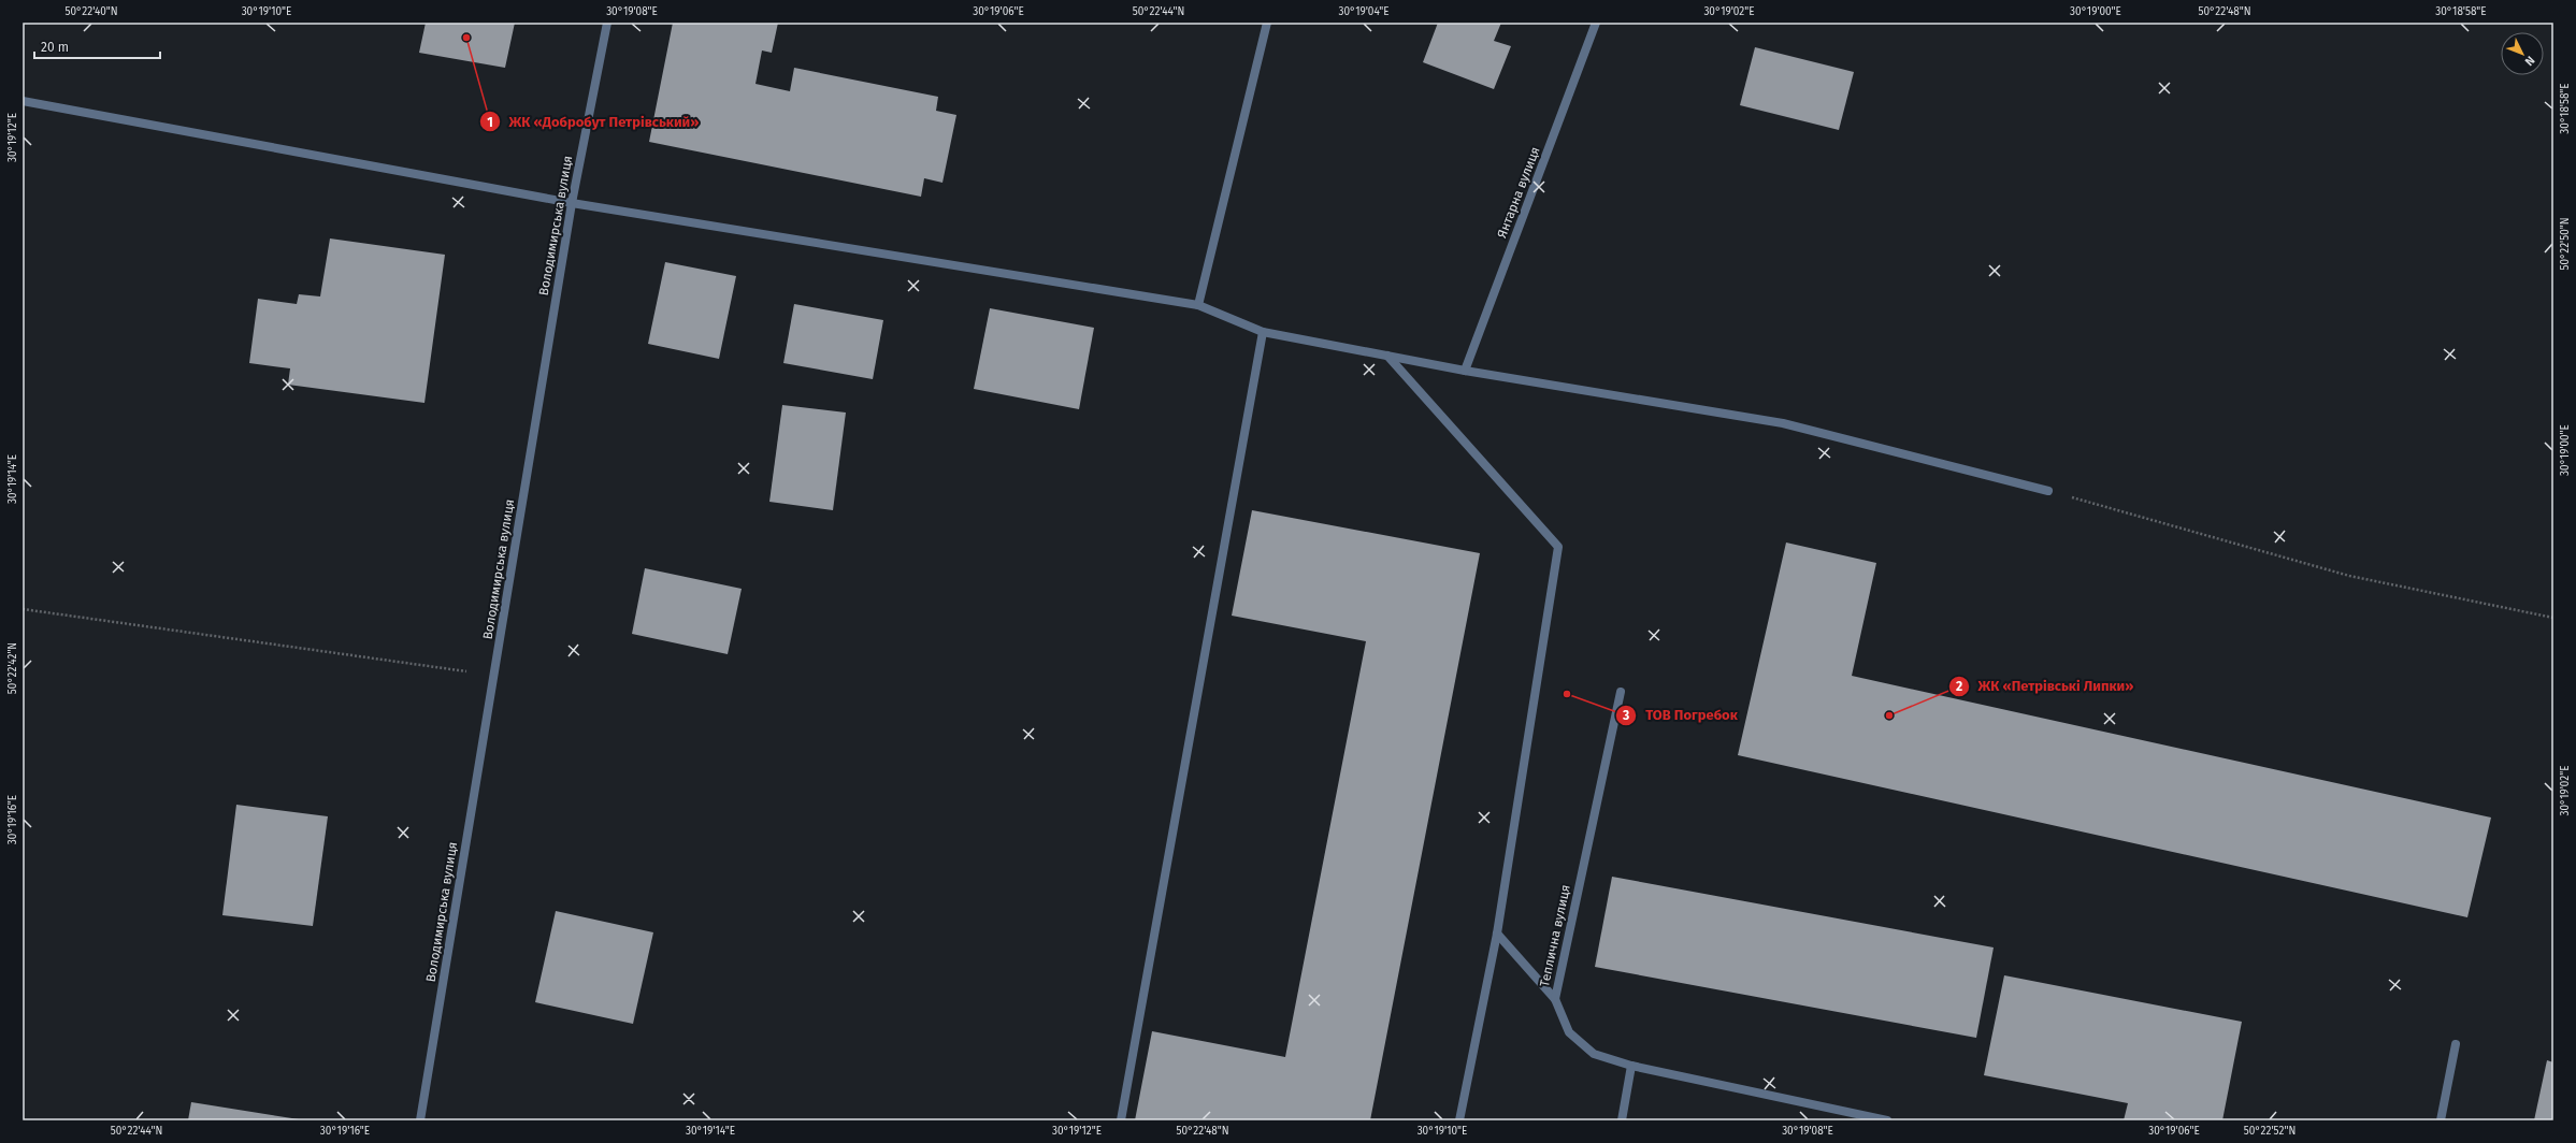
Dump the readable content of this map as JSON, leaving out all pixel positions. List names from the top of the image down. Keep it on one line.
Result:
{"streets":{"street":["Янтарна вулиця","Володимирська вулиця","Теплична вулиця"]},"places":["ЖК «Добробут Петрівський»","ТОВ Погребок","ЖК «Петрівські Липки»"],"scale_bar":"20 m","north":"bottom right","coordinates":["50°22'40\"N","30°19'10\"E","30°19'08\"E","30°19'06\"E","50°22'44\"N","30°19'04\"E","30°19'02\"E","30°19'00\"E","50°22'48\"N","30°18'58\"E","30°19'12\"E","50°22'50\"N","30°19'14\"E","50°22'42\"N","30°19'16\"E","50°22'52\"N"]}
